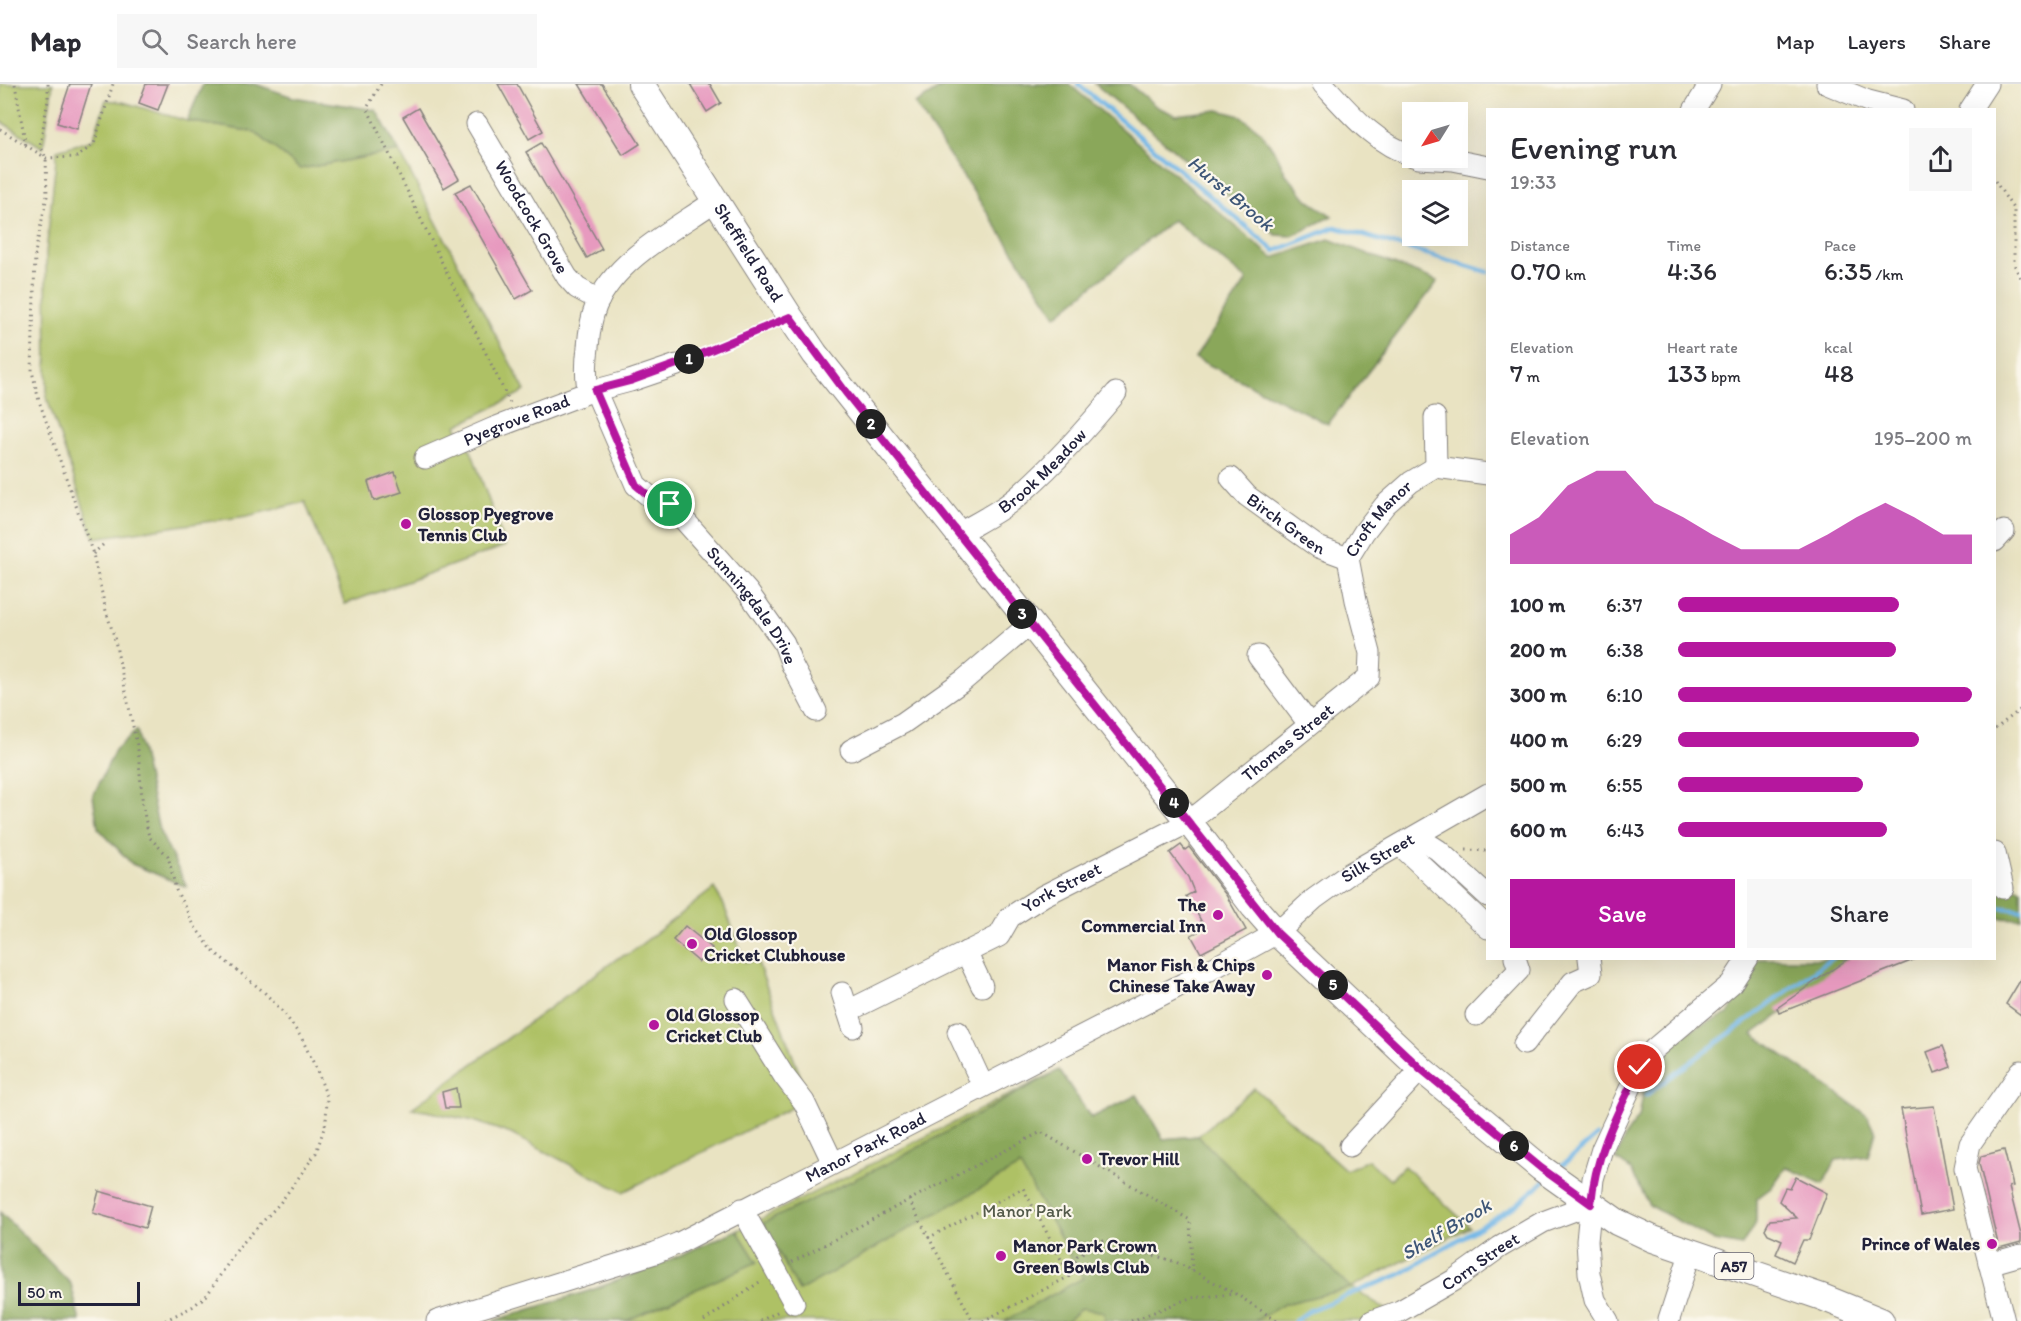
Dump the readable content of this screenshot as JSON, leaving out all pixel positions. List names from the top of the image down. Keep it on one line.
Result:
{"streets":{"main road":["Sheffield Road","A57"],"street":["Woodcock Grove","Pyegrove Road","Brook Meadow","Birch Green","Croft Manor","Sunningdale Drive","Thomas Street","Silk Street","York Street","Manor Park Road","Corn Street"]},"crossings":[["Sheffield Road","Brook Meadow"],["Sheffield Road","Thomas Street"],["Sheffield Road","Silk Street"],["Sheffield Road","York Street"],["Sheffield Road","Manor Park Road"],["Sheffield Road","Corn Street"],["Sheffield Road","A57"],["Pyegrove Road","Sunningdale Drive"],["Birch Green","Croft Manor"],["Croft Manor","Thomas Street"],["Thomas Street","York Street"],["Silk Street","Manor Park Road"],["Corn Street","A57"]],"water":["Hurst Brook","Shelf Brook"],"parks":["Manor Park"],"places":["Glossop Pyegrove Tennis Club","The Commercial Inn","Old Glossop Cricket Clubhouse","Manor Fish & Chips Chinese Take Away","Old Glossop Cricket Club","Trevor Hill","Prince of Wales","Manor Park Crown Green Bowls Club"],"scale_bar":"50 m","north":"bottom left","page":{"header":"Map","search":"Search here","nav":["Map","Layers","Share"],"heading":["Evening run","19:33"],"stats":[["Distance","0.70 km"],["Time","4:36"],["Pace","6:35 /km"],["Elevation","7 m"],["Heart rate","133 bpm"],["kcal","48"]],"pins":["1","2","3","4","5","6"],"chart":["Elevation","195–200 m"],"list":[{"name":"100 m","note":"6:37"},{"name":"200 m","note":"6:38"},{"name":"300 m","note":"6:10"},{"name":"400 m","note":"6:29"},{"name":"500 m","note":"6:55"},{"name":"600 m","note":"6:43"}],"buttons":["Save","Share"],"scale":"50 m"}}
